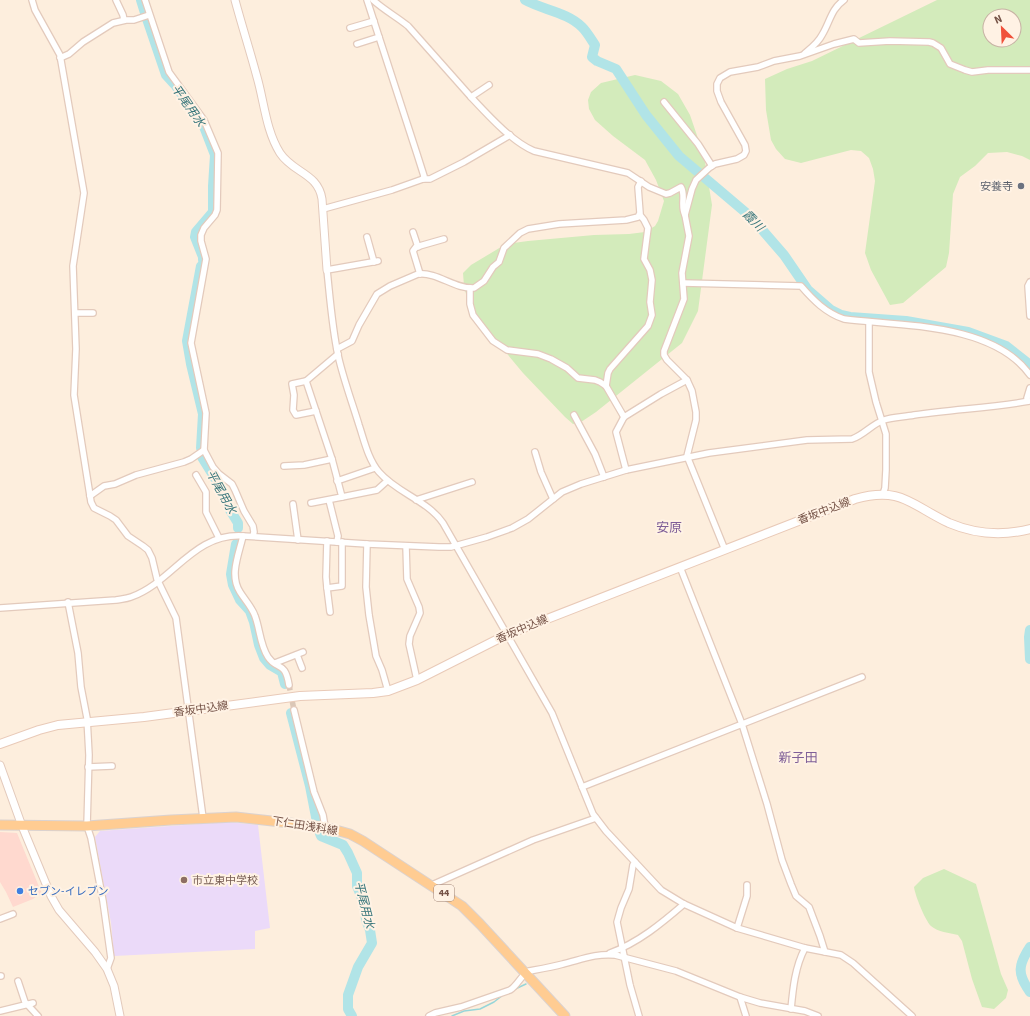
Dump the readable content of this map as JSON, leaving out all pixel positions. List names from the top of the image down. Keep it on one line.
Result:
{"streets":{"main road":["香坂中込線","下仁田浅科線","44"]},"districts":["安原","新子田"],"water":["平尾用水","霞川"],"places":["安養寺","市立東中学校","セブン-イレブン"],"north":"top left"}
